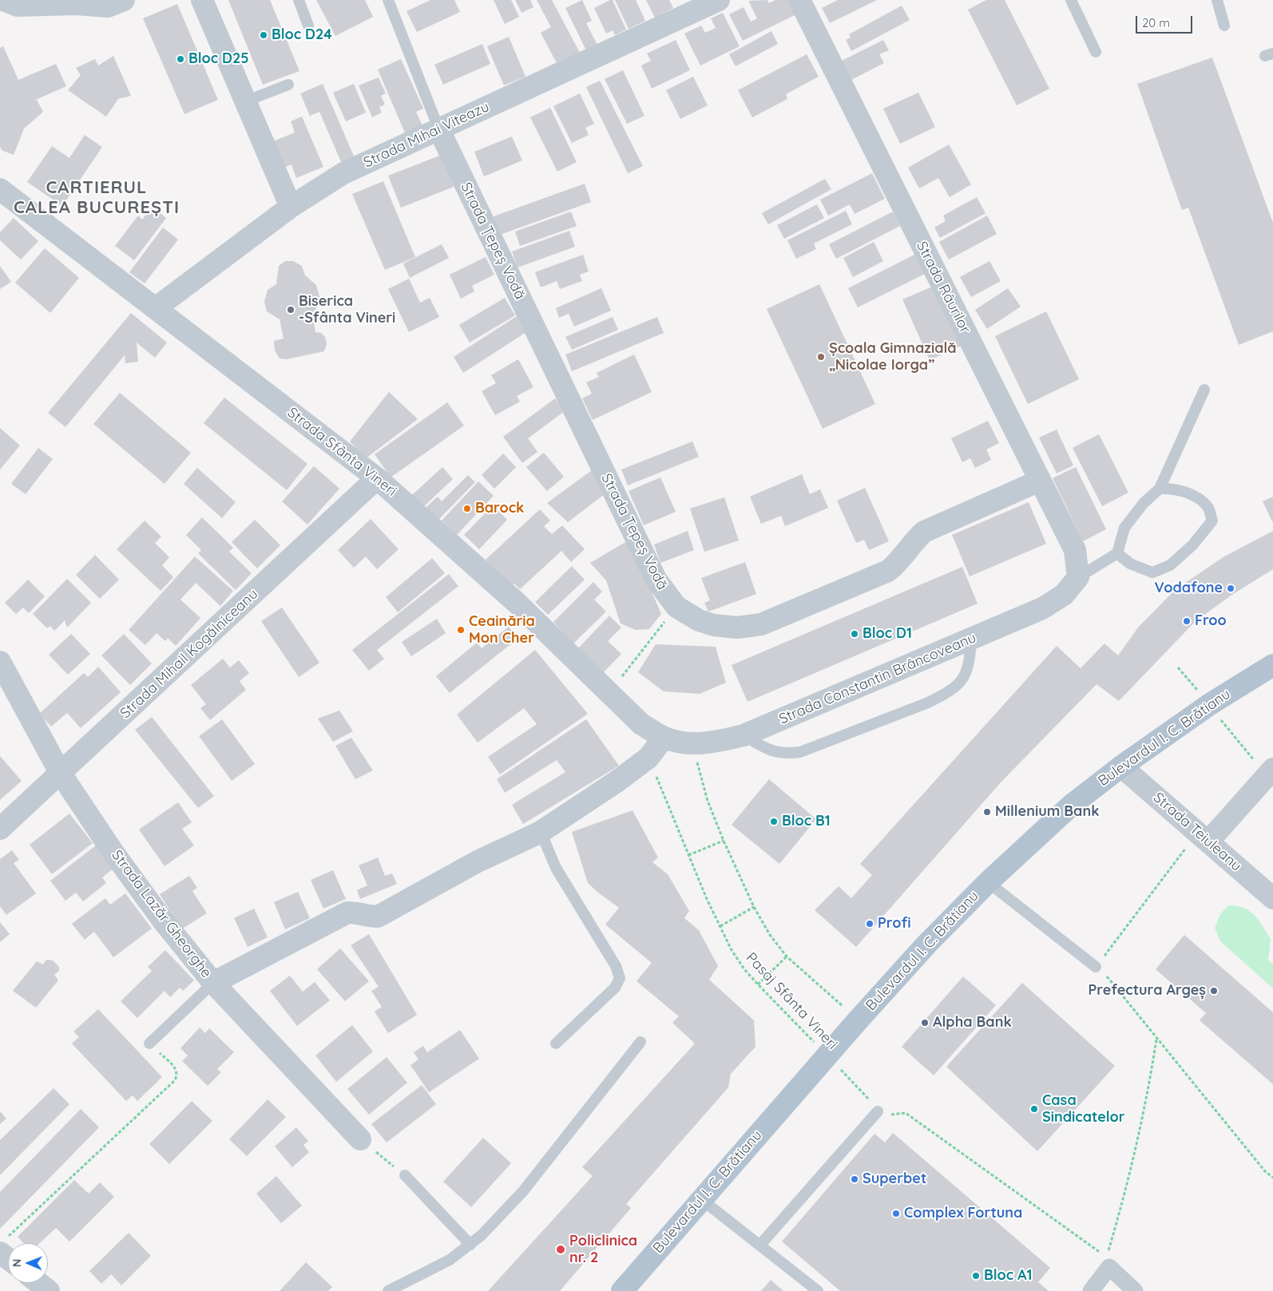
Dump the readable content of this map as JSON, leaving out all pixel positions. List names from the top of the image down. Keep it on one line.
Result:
{"streets":{"main road":["Bulevardul I. C. Brătianu"],"street":["Strada Mihai Viteazu","Strada Țepeș Vodă","Strada Râurilor","Strada Sfânta Vineri","Strada Mihail Kogălniceanu","Strada Constantin Brâncoveanu","Strada Teiuleanu","Strada Lazăr Gheorghe"],"path":["Pasaj Sfânta Vineri"]},"crossings":[["Strada Mihai Viteazu","Strada Țepeș Vodă"],["Strada Mihai Viteazu","Strada Sfânta Vineri"],["Strada Țepeș Vodă","Strada Râurilor"],["Strada Râurilor","Strada Constantin Brâncoveanu"],["Strada Sfânta Vineri","Strada Mihail Kogălniceanu"],["Strada Sfânta Vineri","Strada Constantin Brâncoveanu"],["Strada Mihail Kogălniceanu","Strada Lazăr Gheorghe"],["Strada Constantin Brâncoveanu","Pasaj Sfânta Vineri"],["Bulevardul I. C. Brătianu","Strada Teiuleanu"],["Bulevardul I. C. Brătianu","Pasaj Sfânta Vineri"]],"districts":["CARTIERUL CALEA BUCUREȘTI"],"places":["Bloc D24","Bloc D25","Biserica -Sfânta Vineri","Școala Gimnazială „Nicolae Iorga”","Barock","Vodafone","Froo","Ceainăria Mon Cher","Bloc D1","Millenium Bank","Bloc B1","Profi","Prefectura Argeș","Alpha Bank","Casa Sindicatelor","Superbet","Complex Fortuna","Policlinica nr. 2","Bloc A1"],"scale_bar":"20 m","north":"left"}
